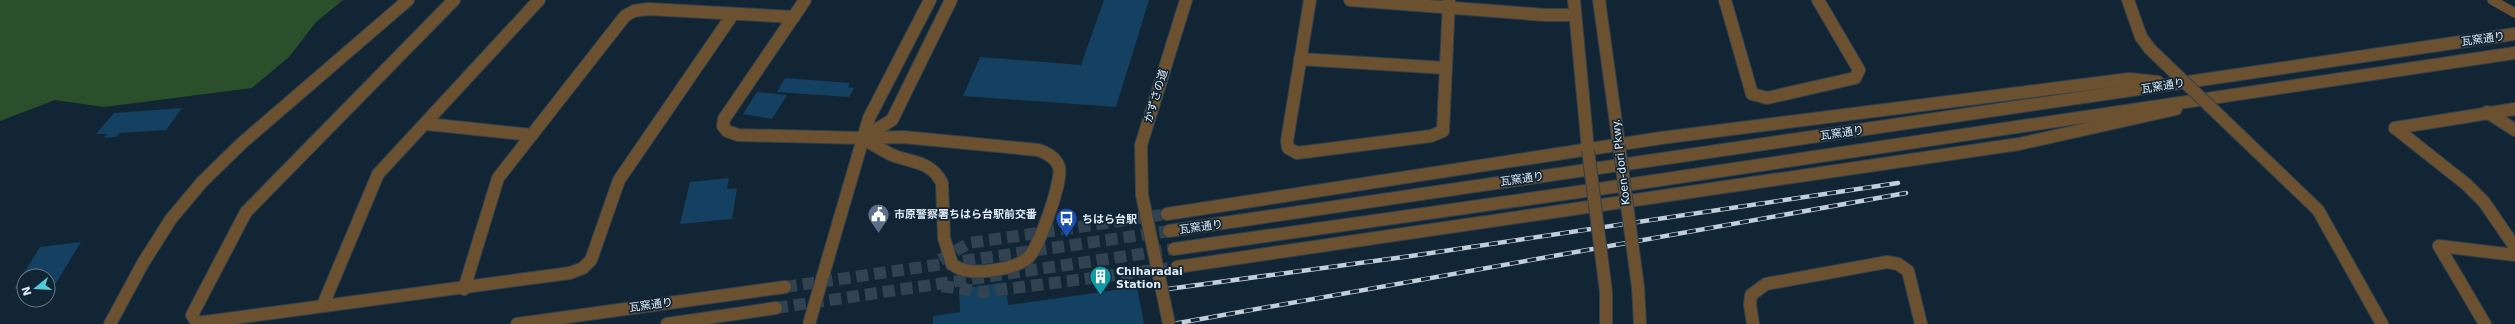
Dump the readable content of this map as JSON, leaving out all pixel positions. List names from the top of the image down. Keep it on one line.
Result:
{"streets":{"street":["瓦窯通り","かずさの道","Koen-dori Pkwy."]},"places":{"public building":["市原警察署ちはら台駅前交番"],"bus stop":["ちはら台駅"],"building":["Chiharadai Station"]},"north":"left"}
